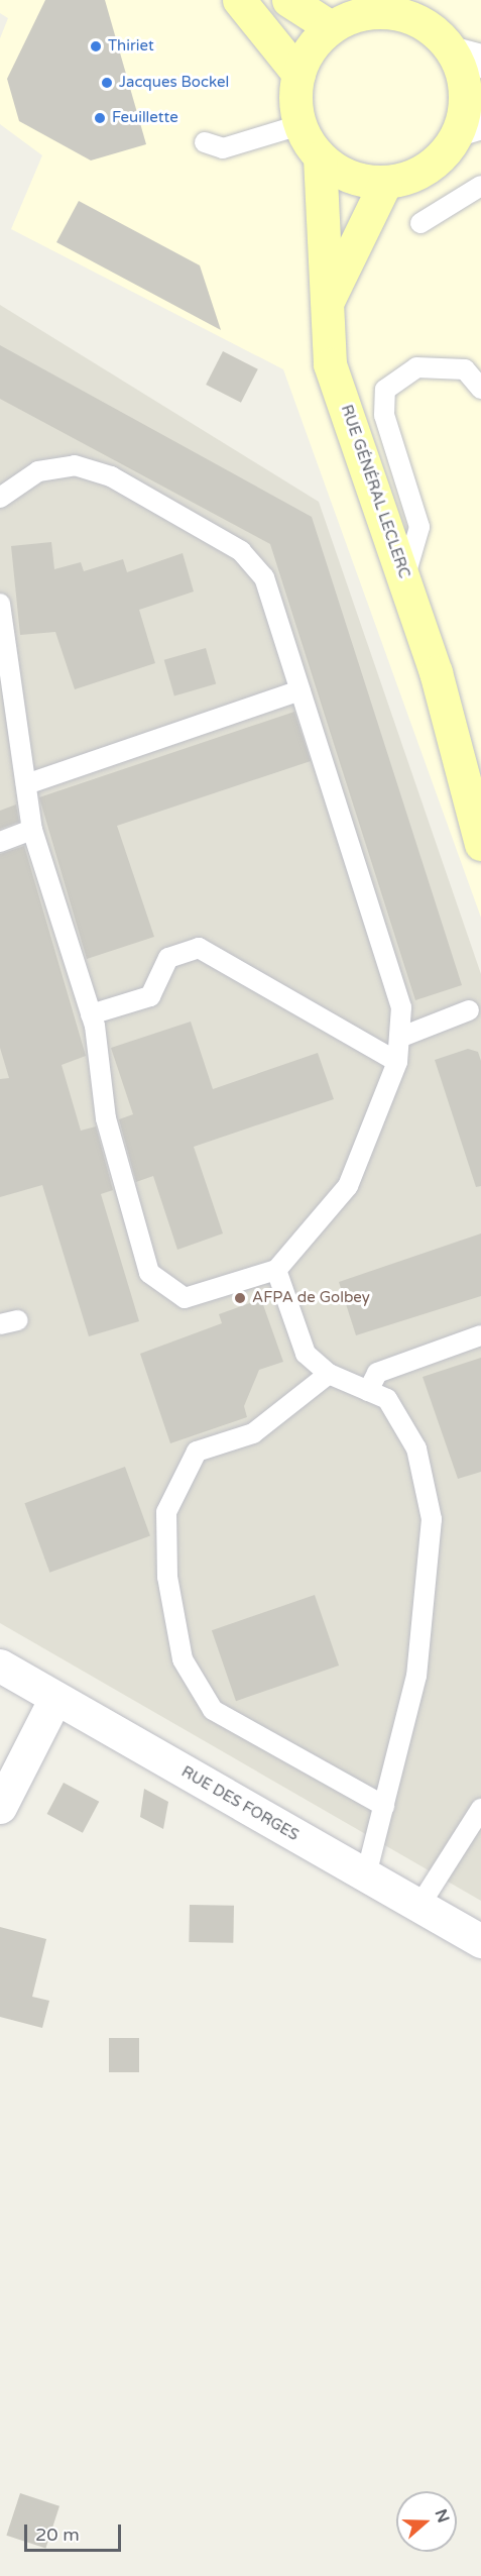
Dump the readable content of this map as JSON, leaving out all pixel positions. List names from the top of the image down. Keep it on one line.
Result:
{"streets":{"main road":["RUE GÉNÉRAL LECLERC","RUE DES FORGES"]},"places":["Thiriet","Jacques Bockel","Feuillette","AFPA de Golbey"],"scale_bar":"20 m","north":"right"}
